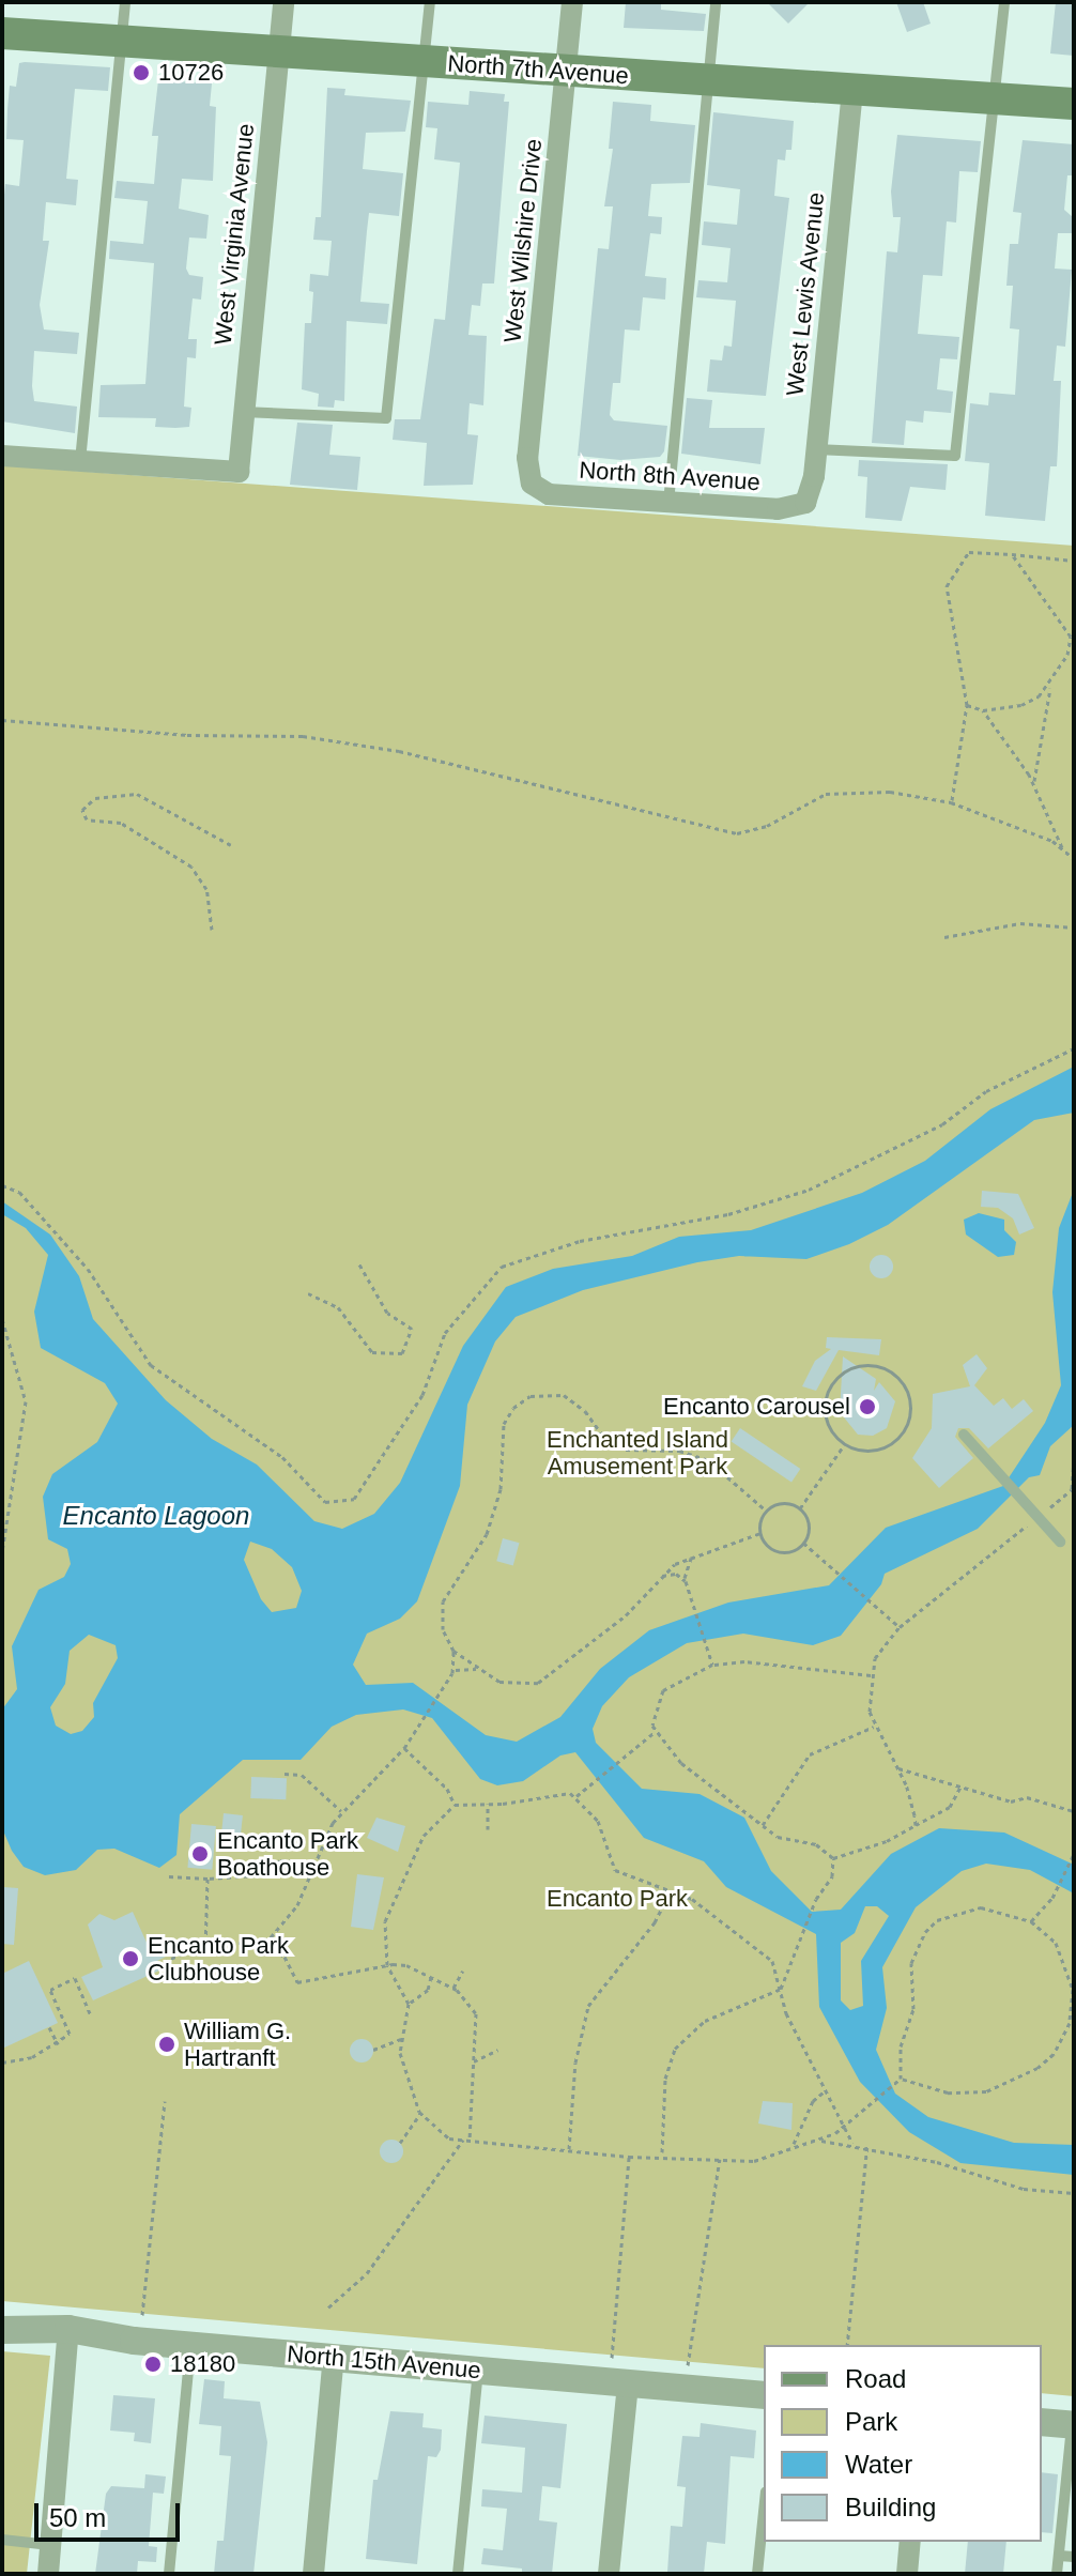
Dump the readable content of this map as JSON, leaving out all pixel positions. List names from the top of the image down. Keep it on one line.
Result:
{"streets":{"main road":["North 7th Avenue"],"street":["West Virginia Avenue","West Wilshire Drive","West Lewis Avenue","North 8th Avenue","North 15th Avenue"]},"crossings":[["North 7th Avenue","West Virginia Avenue"],["North 7th Avenue","West Wilshire Drive"],["North 7th Avenue","West Lewis Avenue"],["West Wilshire Drive","North 8th Avenue"],["West Lewis Avenue","North 8th Avenue"]],"water":["Encanto Lagoon"],"parks":["Enchanted Island Amusement Park","Encanto Park"],"places":["10726","Encanto Carousel","Encanto Park Boathouse","Encanto Park Clubhouse","William G. Hartranft","18180"],"legend":["Road","Park","Water","Building"],"scale_bar":"50 m"}
